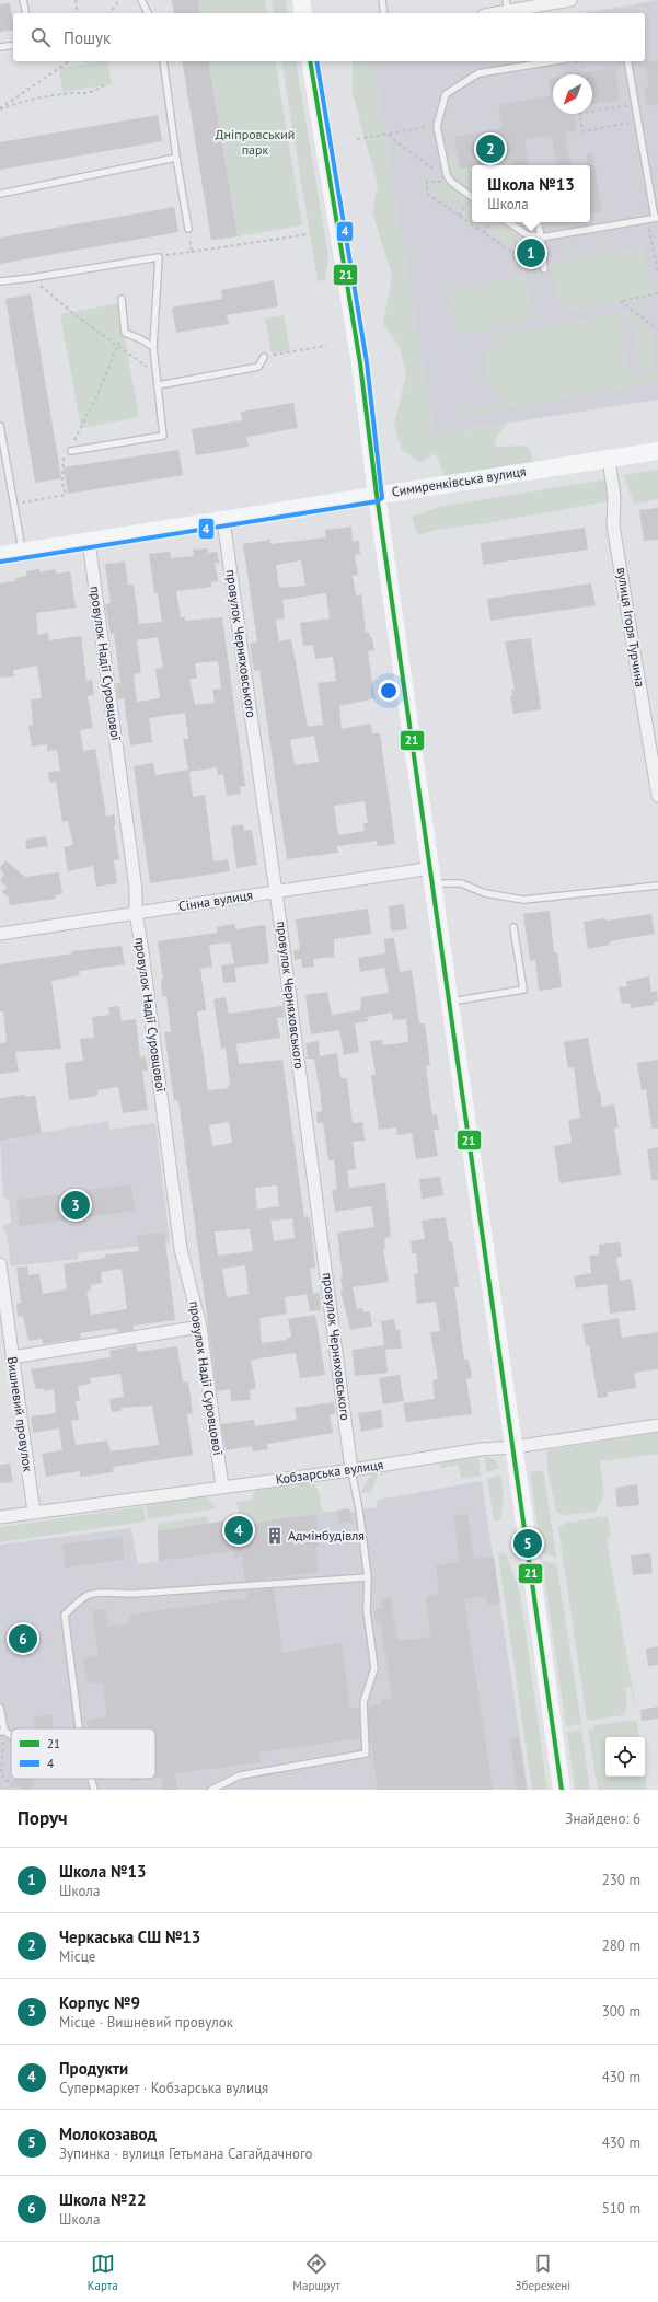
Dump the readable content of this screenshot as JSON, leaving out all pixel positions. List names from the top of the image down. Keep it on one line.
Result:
{"streets":{"main road":["Симиренківська вулиця"],"street":["вулиця Ігоря Турчина","провулок Черняховського","провулок Надії Суровцової","Сінна вулиця","Вишневий провулок","Кобзарська вулиця"]},"crossings":[["Симиренківська вулиця","вулиця Ігоря Турчина"],["Симиренківська вулиця","провулок Черняховського"],["Симиренківська вулиця","провулок Надії Суровцової"],["провулок Черняховського","Сінна вулиця"],["провулок Черняховського","Кобзарська вулиця"],["провулок Надії Суровцової","Сінна вулиця"],["провулок Надії Суровцової","Кобзарська вулиця"],["Вишневий провулок","Кобзарська вулиця"]],"parks":["Дніпровський парк"],"places":{"building":["Адмінбудівля"]},"lines":["transit line 21","transit line 4"],"legend":["21","4"],"north":"bottom left","page":{"search":"Пошук","pins":["2","1","3","4","5","6"],"popup":["Школа №13","Школа"],"heading":["Поруч","Знайдено: 6"],"list":[{"mark":"1","name":"Школа №13","note":"Школа","value":"230 m"},{"mark":"2","name":"Черкаська СШ №13","note":"Місце","value":"280 m"},{"mark":"3","name":"Корпус №9","note":"Місце · Вишневий провулок","value":"300 m"},{"mark":"4","name":"Продукти","note":"Супермаркет · Кобзарська вулиця","value":"430 m"},{"mark":"5","name":"Молокозавод","note":"Зупинка · вулиця Гетьмана Сагайдачного","value":"430 m"},{"mark":"6","name":"Школа №22","note":"Школа","value":"510 m"}],"nav":["Карта","Маршрут","Збережені"]}}
